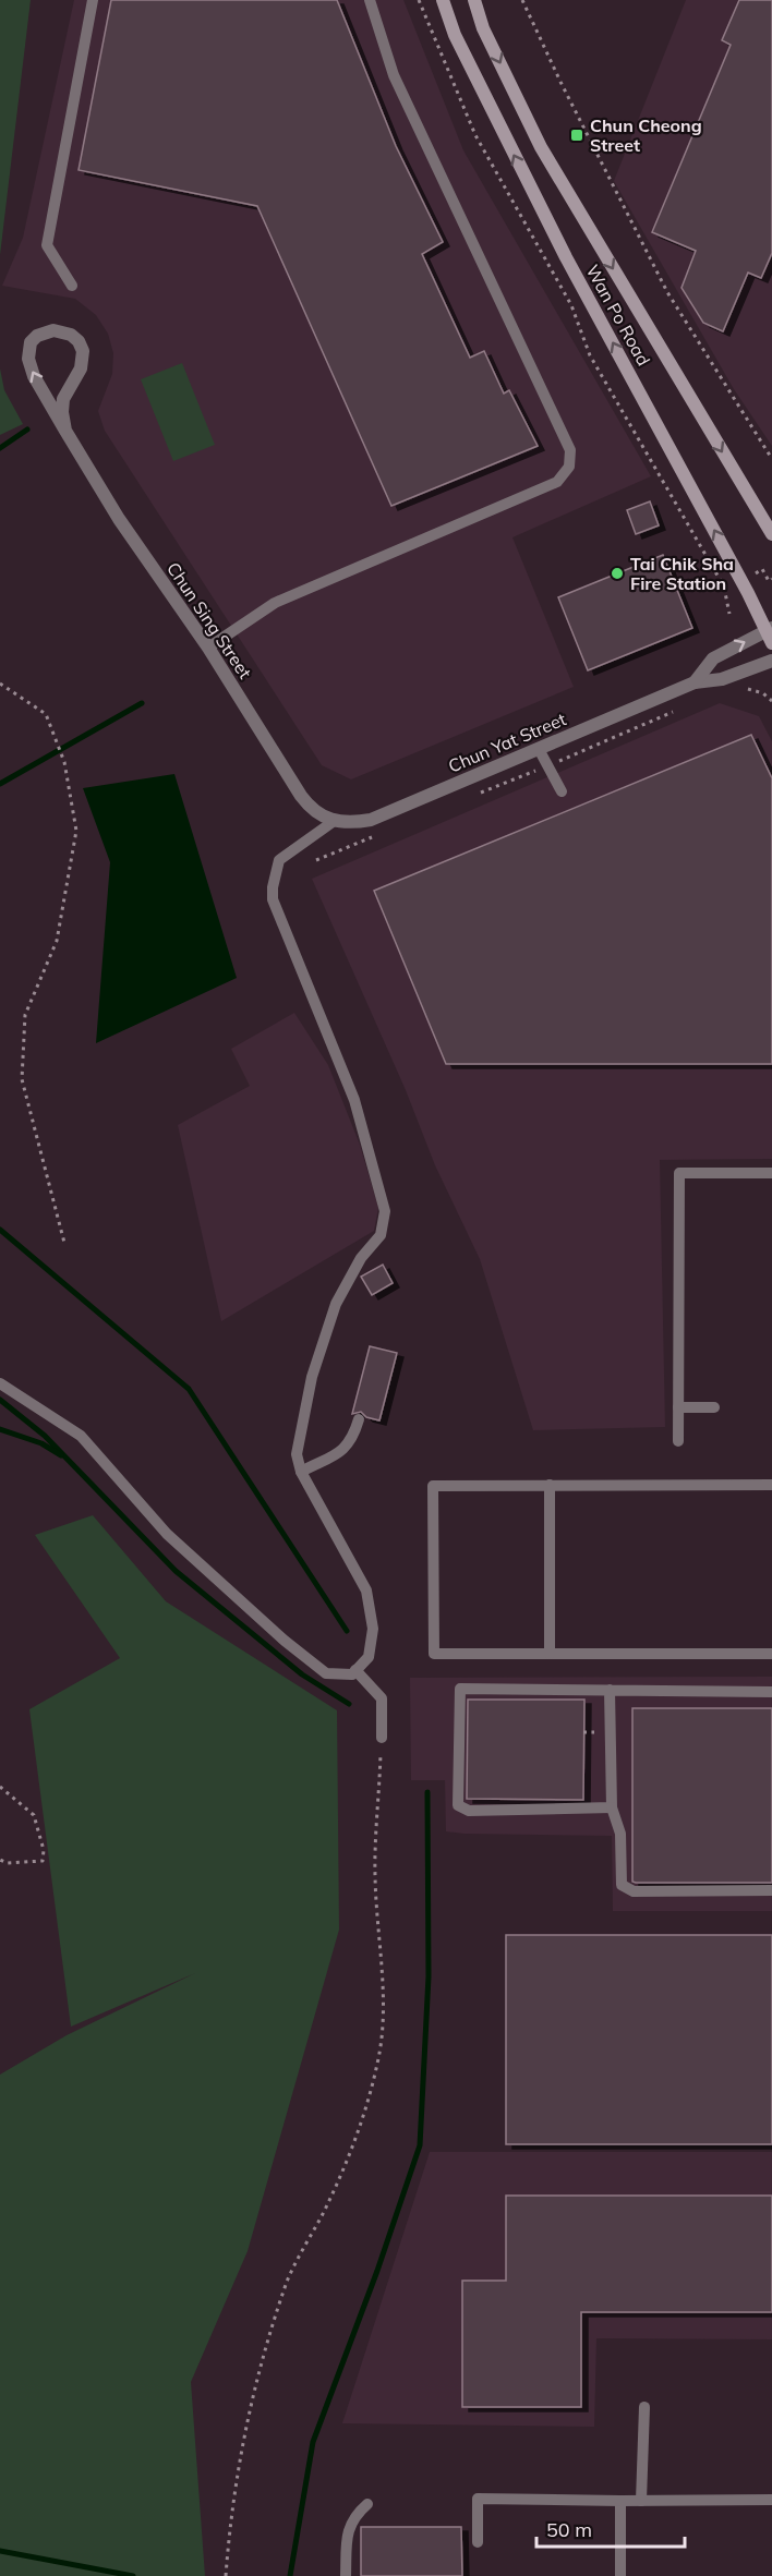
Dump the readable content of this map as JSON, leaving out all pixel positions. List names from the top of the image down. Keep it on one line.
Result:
{"streets":{"main road":["Wan Po Road"],"street":["Chun Sing Street","Chun Yat Street"]},"crossings":[["Wan Po Road","Chun Yat Street"],["Chun Sing Street","Chun Yat Street"]],"places":{"transit":["Chun Cheong Street"],"other":["Tai Chik Sha Fire Station"]},"scale_bar":"50 m"}
